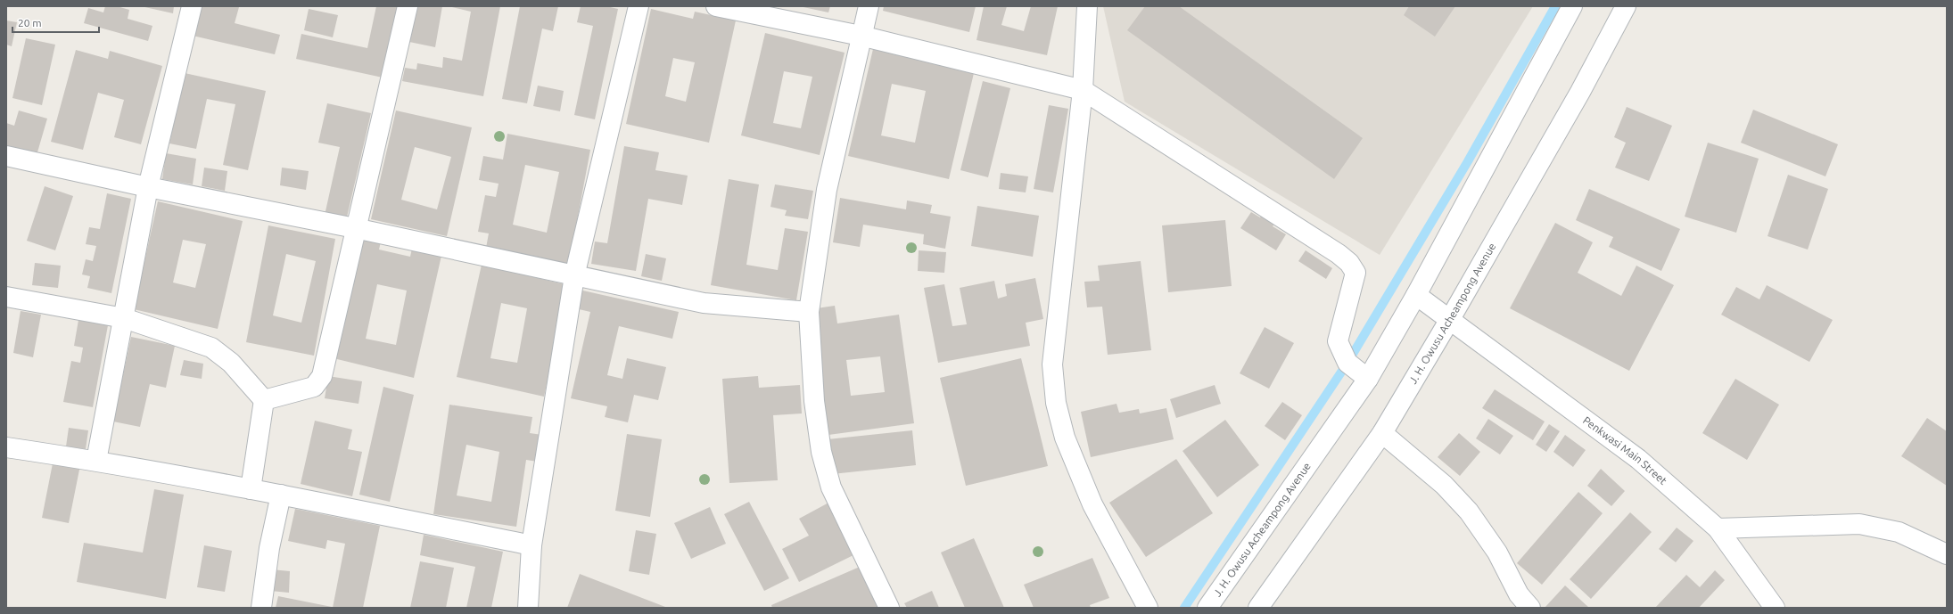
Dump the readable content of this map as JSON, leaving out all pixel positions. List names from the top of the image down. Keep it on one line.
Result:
{"streets":{"street":["J. H. Owusu Acheampong Avenue","Penkwasi Main Street"]},"crossings":[["J. H. Owusu Acheampong Avenue","Penkwasi Main Street"]],"scale_bar":"20 m"}
